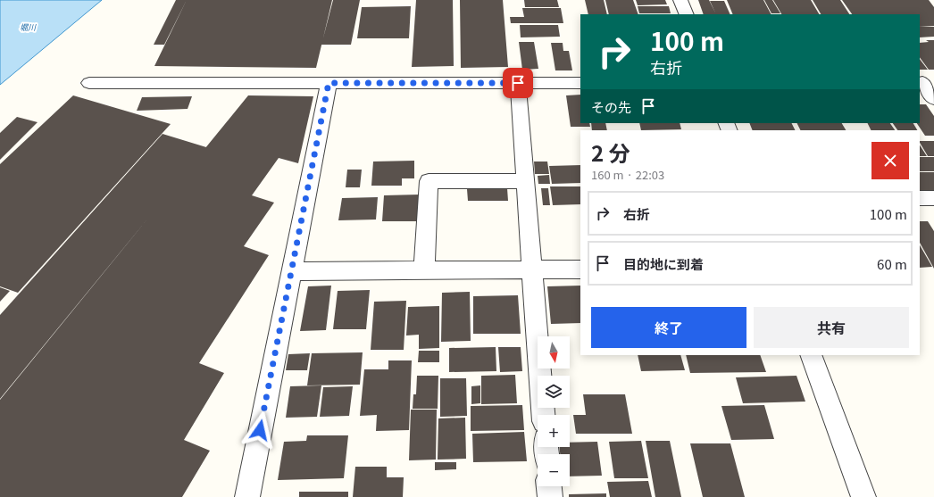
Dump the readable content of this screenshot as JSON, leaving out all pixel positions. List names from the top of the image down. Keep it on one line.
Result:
{"water":["堀川"],"north":"bottom","page":{"turn":["100 m","右折"],"then":"その先","heading":["2 分","160 m · 22:03"],"list":[{"name":"右折","value":"100 m"},{"name":"目的地に到着","value":"60 m"}],"buttons":["終了","共有"],"map_buttons":["+","−"]}}
